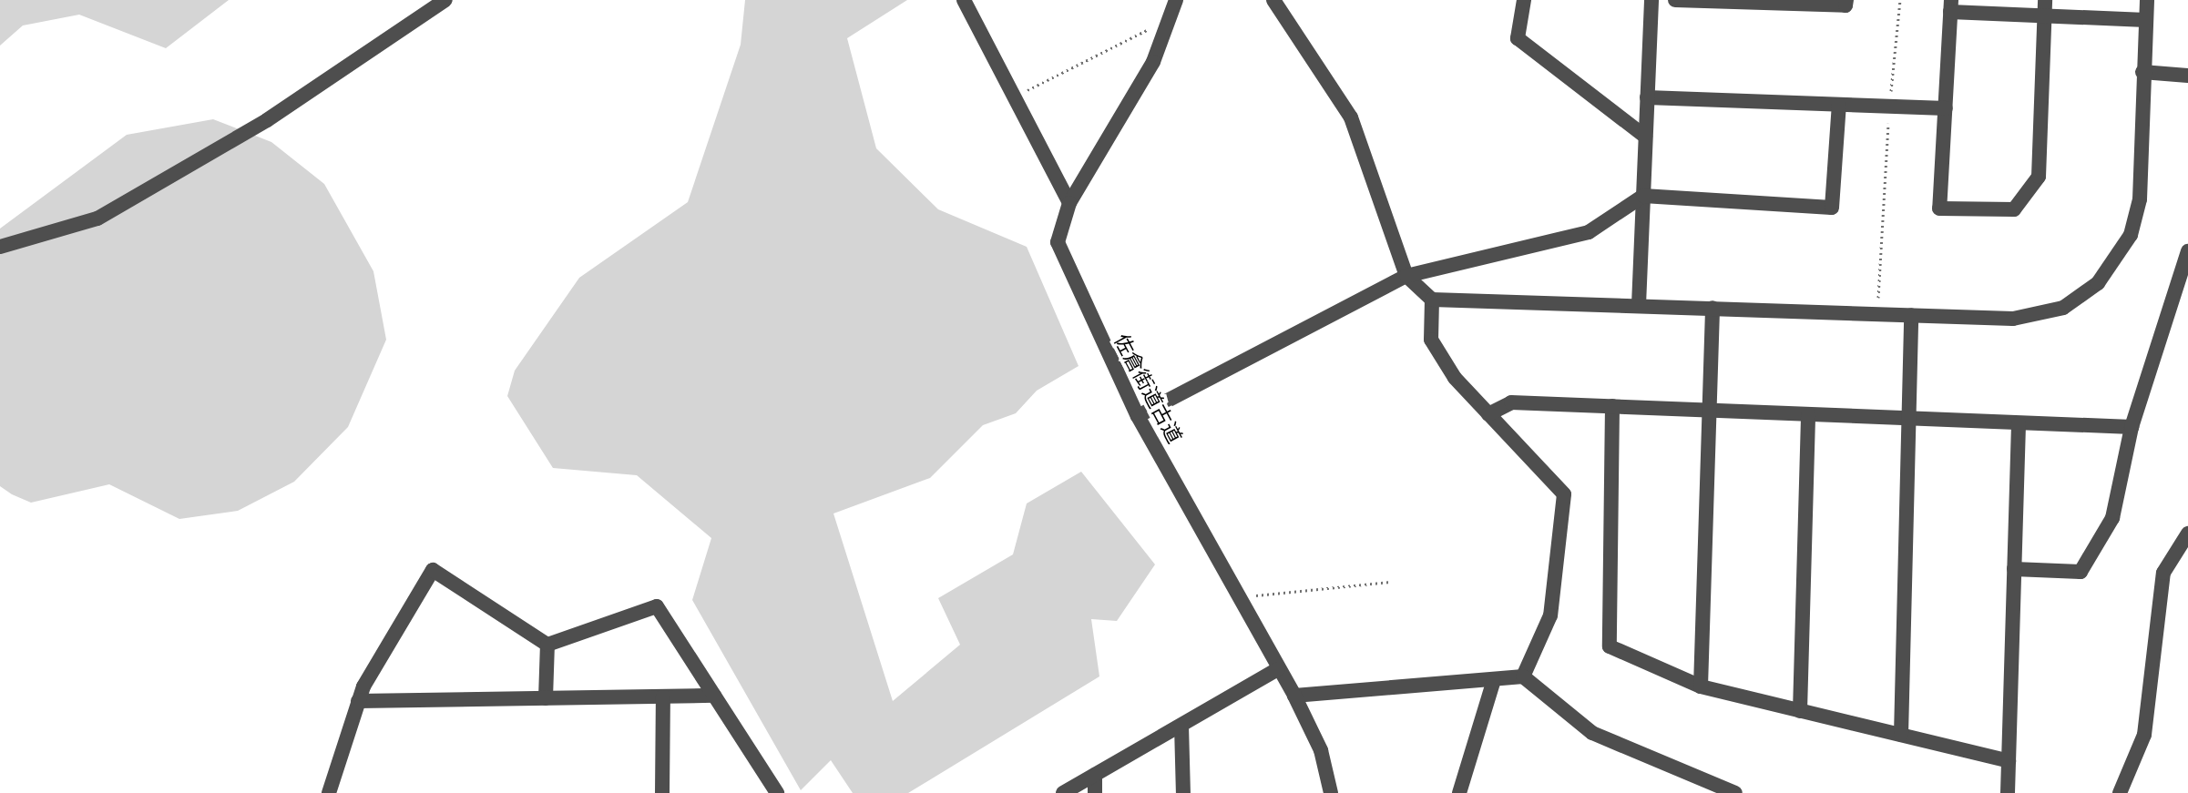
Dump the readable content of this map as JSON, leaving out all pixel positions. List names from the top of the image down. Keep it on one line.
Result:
{"streets":{"street":["佐倉街道古道"]}}
